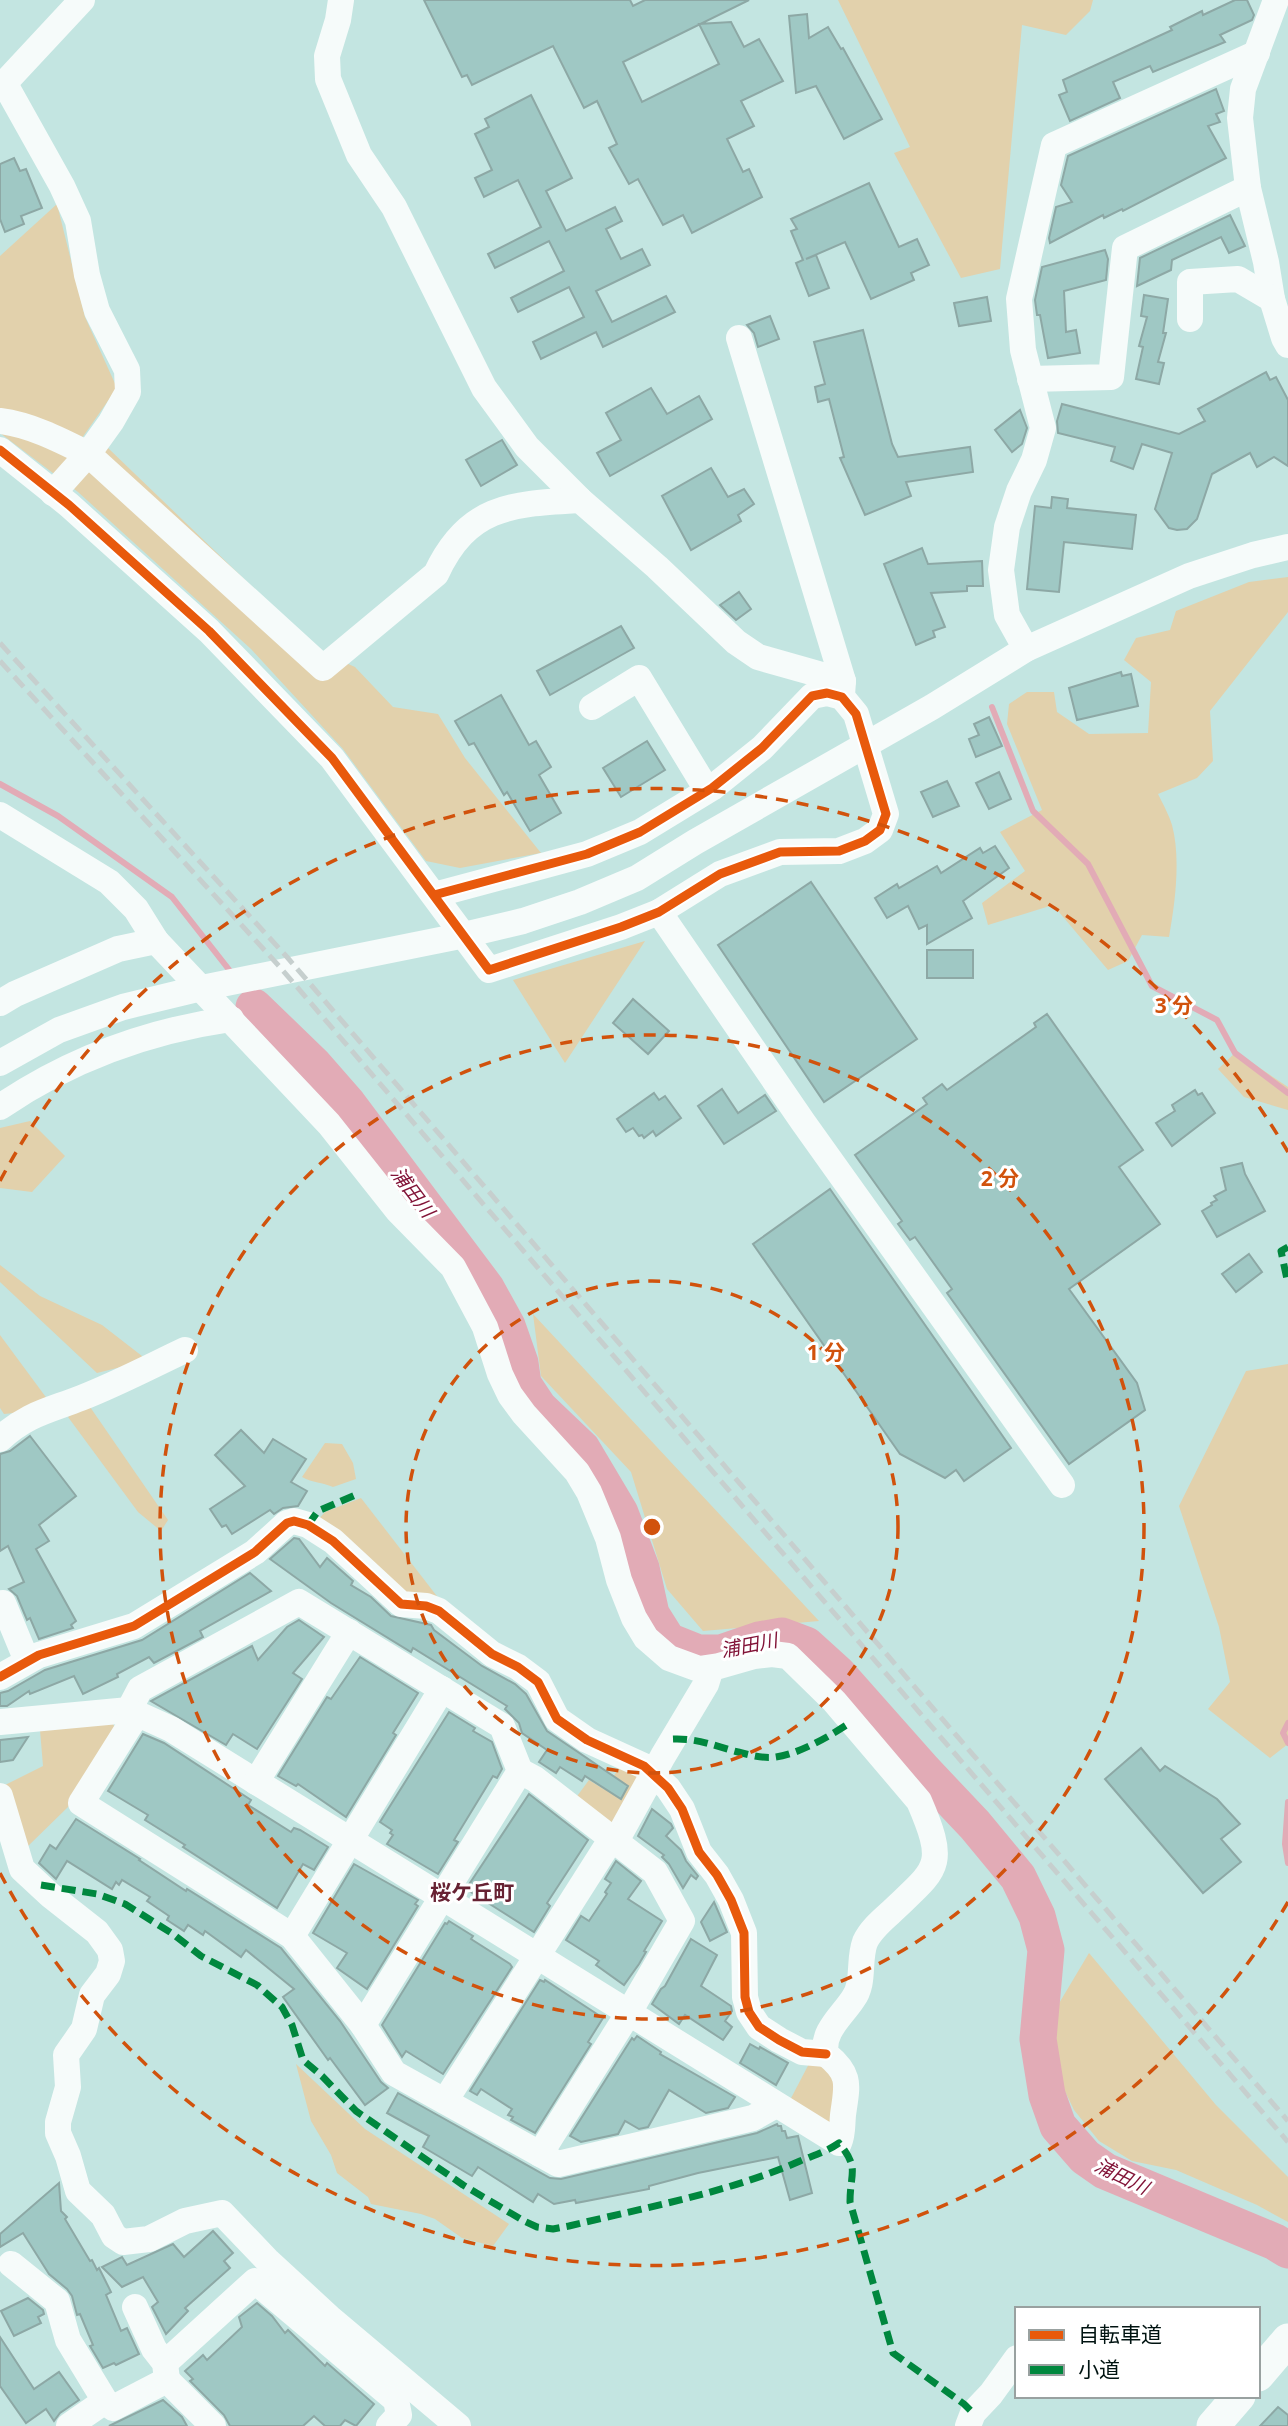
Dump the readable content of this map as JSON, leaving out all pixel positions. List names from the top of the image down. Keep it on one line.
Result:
{"districts":["桜ケ丘町"],"water":["浦田川"],"legend":["自転車道","小道"],"rings":["3 分","2 分","1 分"]}
